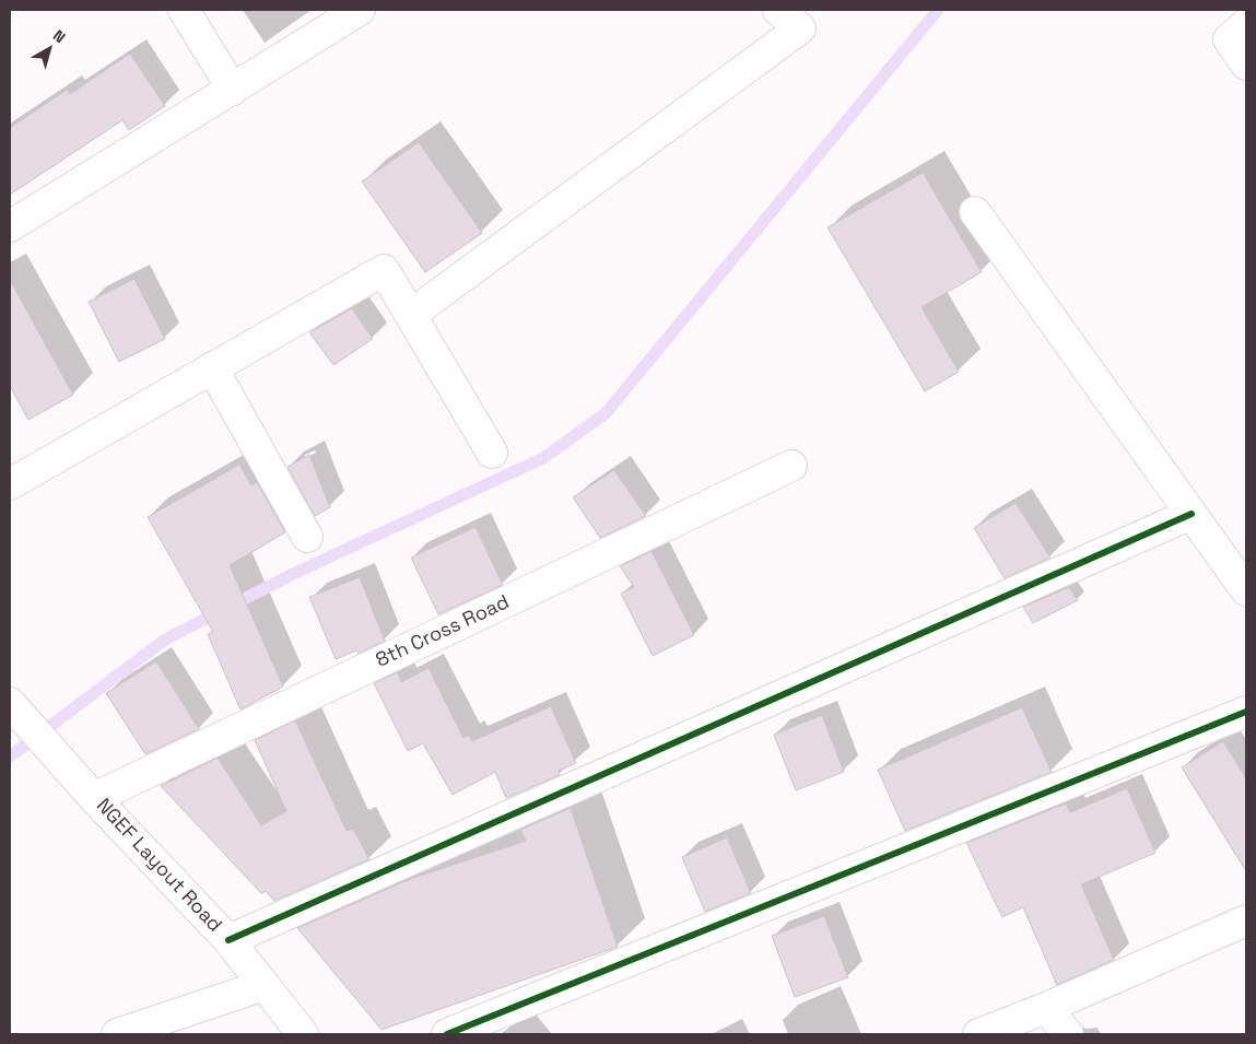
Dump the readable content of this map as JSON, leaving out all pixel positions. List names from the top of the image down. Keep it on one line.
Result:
{"streets":{"street":["8th Cross Road","NGEF Layout Road"]},"crossings":[["8th Cross Road","NGEF Layout Road"]],"north":"top right"}
